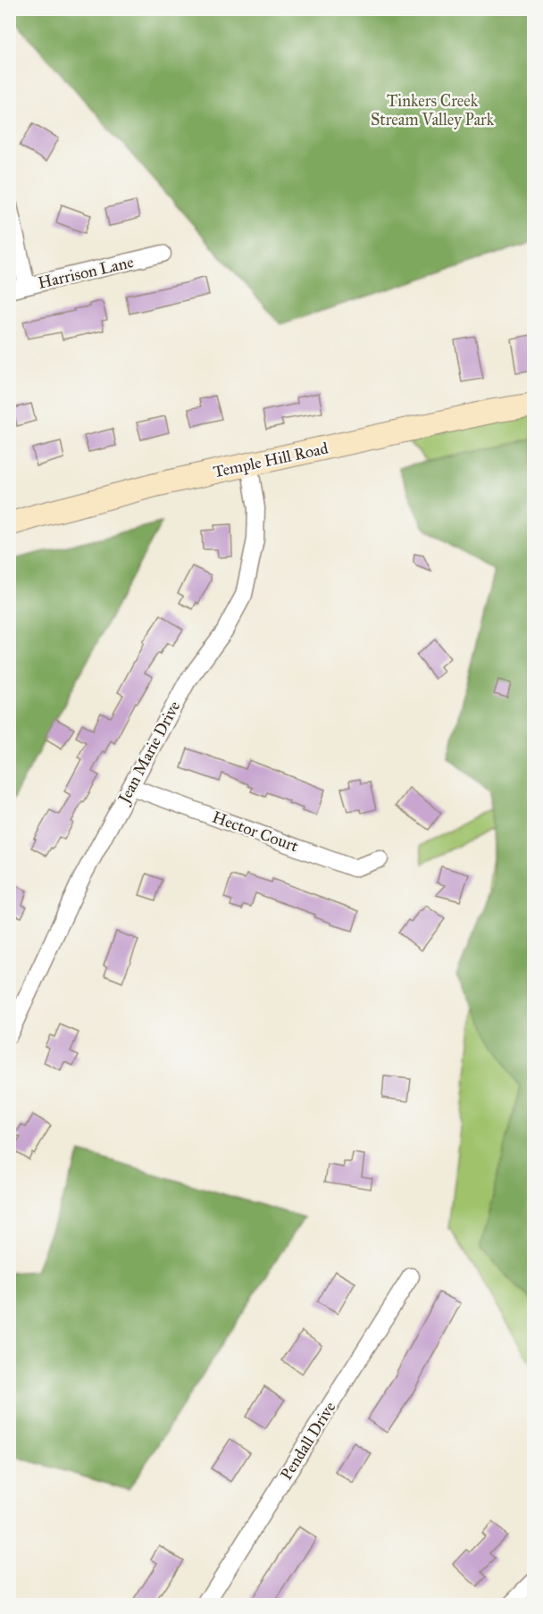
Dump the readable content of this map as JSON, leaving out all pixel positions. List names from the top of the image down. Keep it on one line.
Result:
{"streets":{"main road":["Temple Hill Road"],"street":["Harrison Lane","Jean Marie Drive","Hector Court","Pendall Drive"]},"crossings":[["Temple Hill Road","Jean Marie Drive"],["Jean Marie Drive","Hector Court"]],"parks":["Tinkers Creek Stream Valley Park"]}
